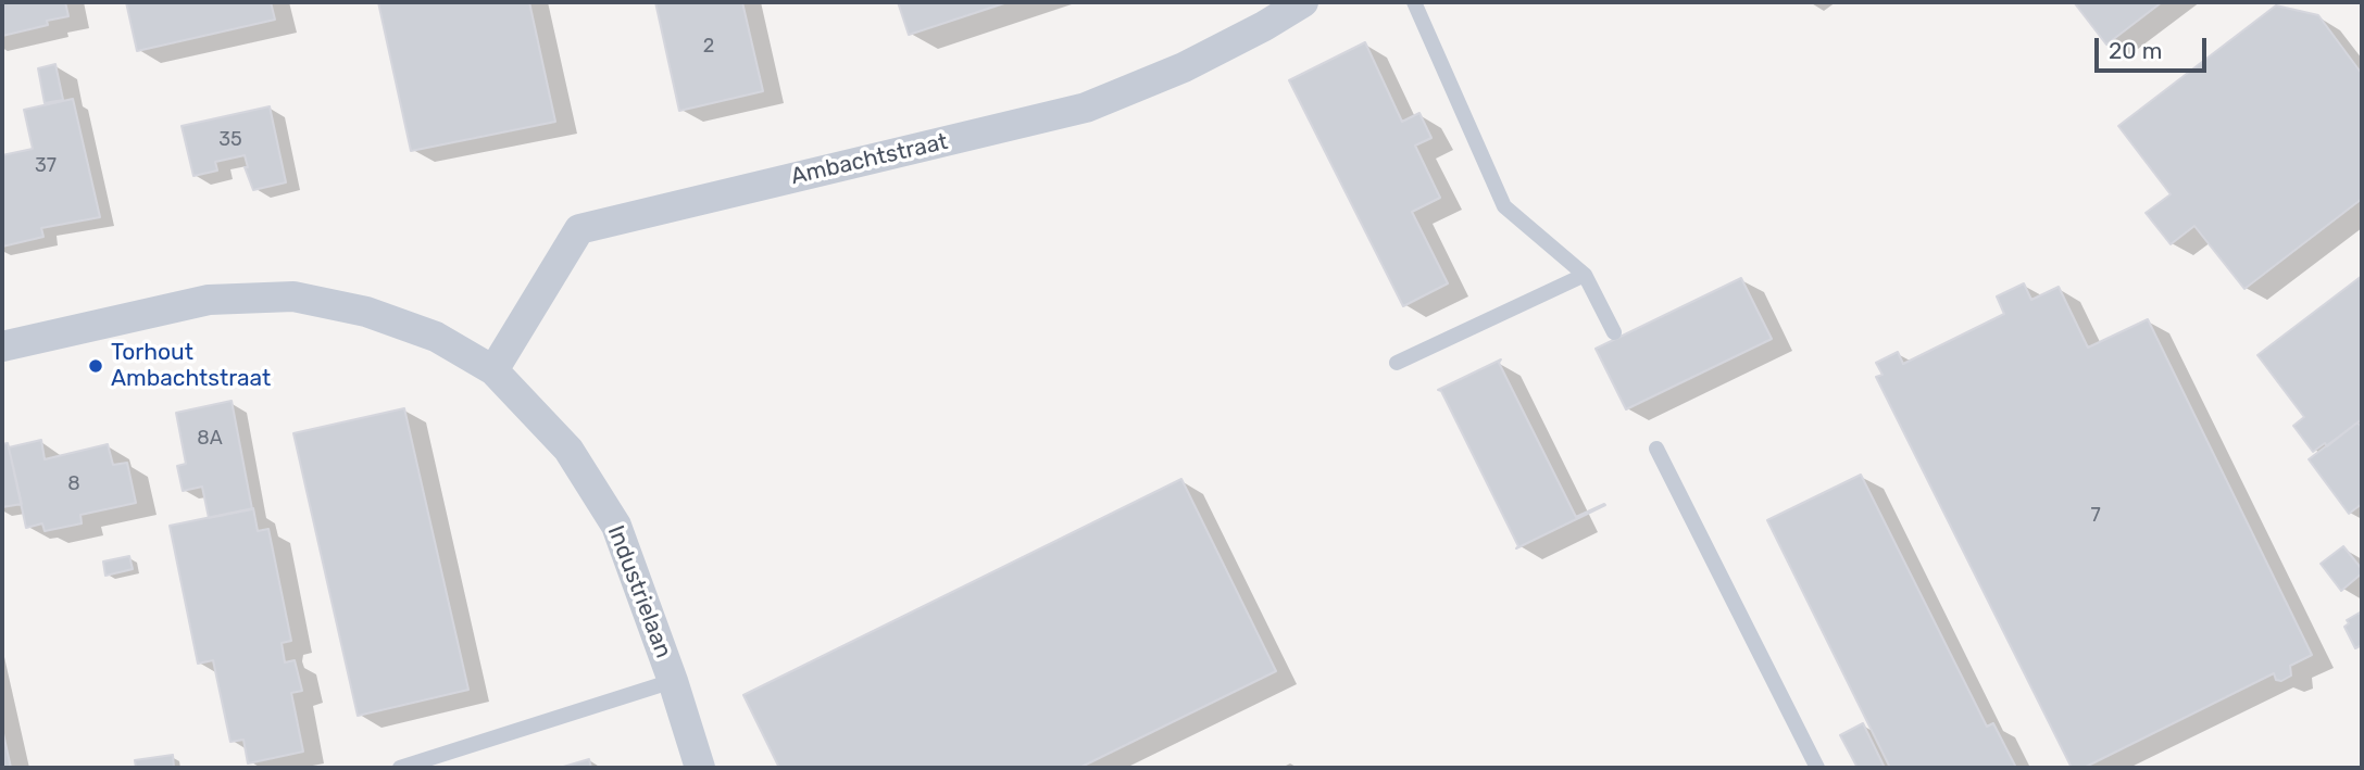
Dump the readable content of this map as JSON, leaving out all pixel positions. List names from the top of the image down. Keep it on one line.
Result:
{"streets":{"street":["Ambachtstraat","Industrielaan"]},"crossings":[["Ambachtstraat","Industrielaan"]],"places":["Torhout Ambachtstraat"],"house_numbers":["2","35","37","8A","8","7"],"scale_bar":"20 m"}
